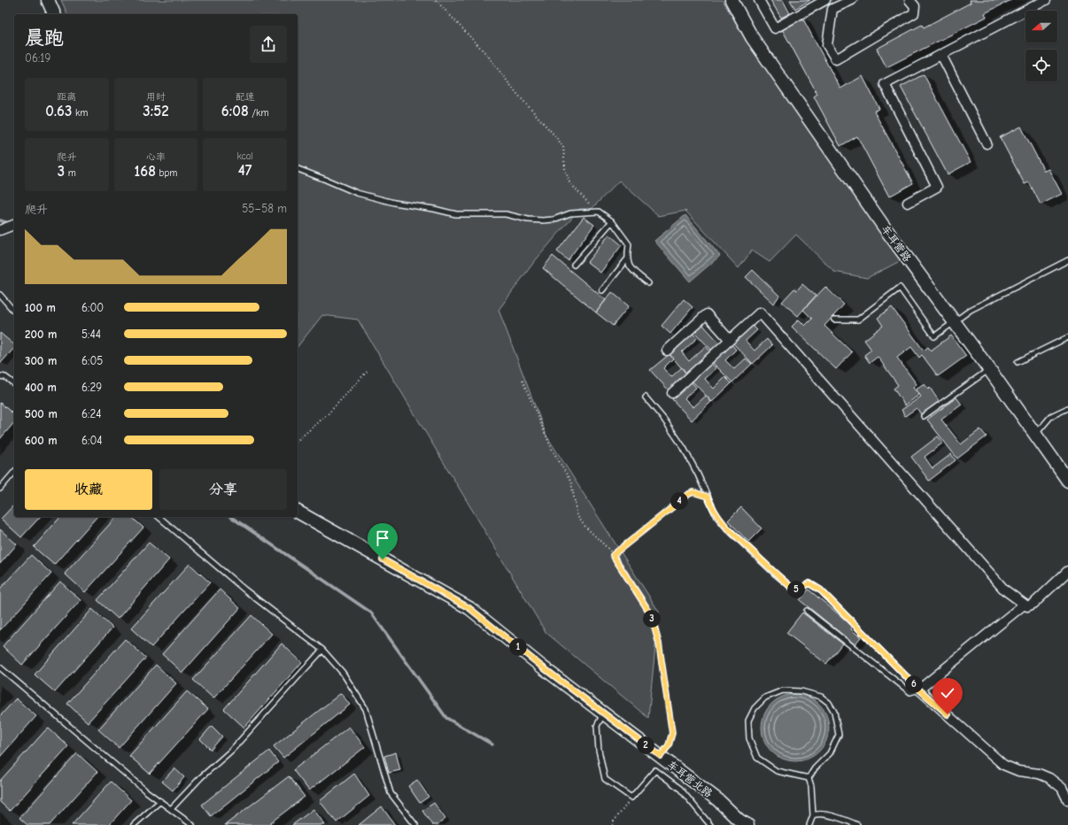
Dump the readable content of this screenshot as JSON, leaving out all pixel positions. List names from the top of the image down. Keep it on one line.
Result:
{"streets":{"street":["车耳营路","车耳营北路"]},"north":"left","page":{"heading":["晨跑","06:19"],"stats":[["距离","0.63 km"],["用时","3:52"],["配速","6:08 /km"],["爬升","3 m"],["心率","168 bpm"],["kcal","47"]],"chart":["爬升","55–58 m"],"list":[{"name":"100 m","note":"6:00"},{"name":"200 m","note":"5:44"},{"name":"300 m","note":"6:05"},{"name":"400 m","note":"6:29"},{"name":"500 m","note":"6:24"},{"name":"600 m","note":"6:04"}],"buttons":["收藏","分享"],"pins":["4","5","3","1","6","2"]}}
